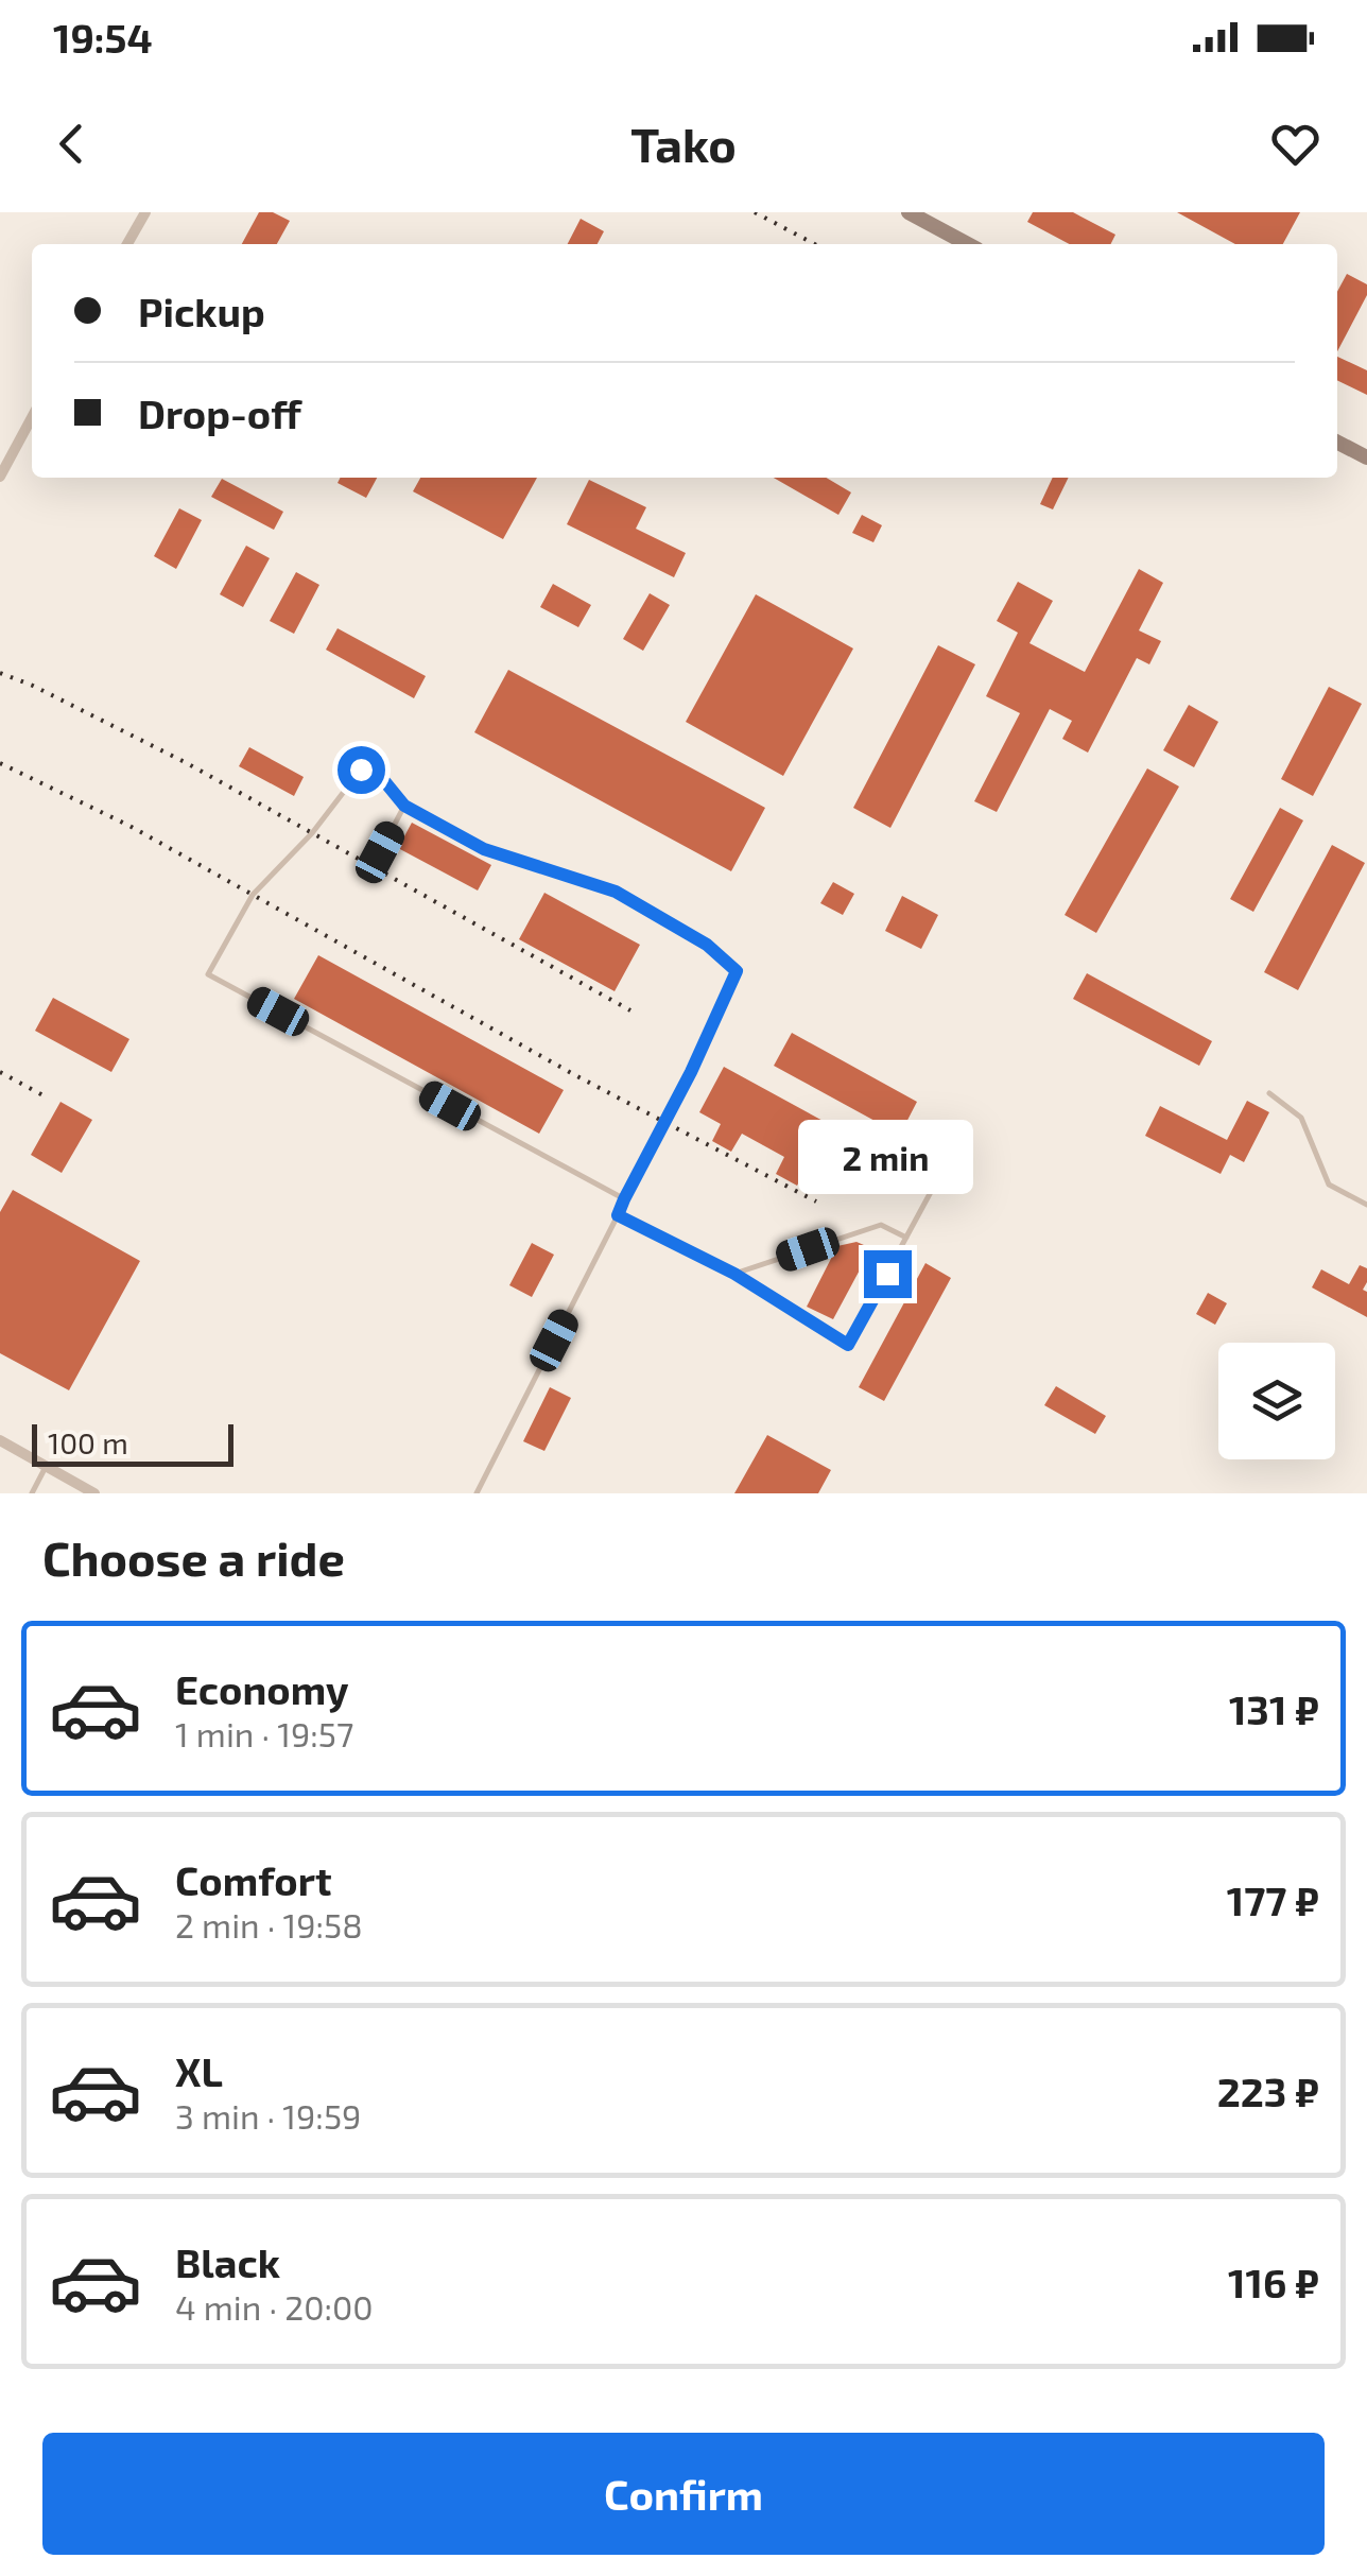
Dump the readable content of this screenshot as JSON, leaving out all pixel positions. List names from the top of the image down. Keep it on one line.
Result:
{"scale_bar":"100 m","page":{"status":"19:54","header":"Tako","banner":["Pickup","Drop-off"],"bubble":"2 min","scale":"100 m","heading":"Choose a ride","list":[{"name":"Economy","note":"1 min · 19:57","value":"131 ₽"},{"name":"Comfort","note":"2 min · 19:58","value":"177 ₽"},{"name":"XL","note":"3 min · 19:59","value":"223 ₽"},{"name":"Black","note":"4 min · 20:00","value":"116 ₽"}],"buttons":"Confirm"}}
